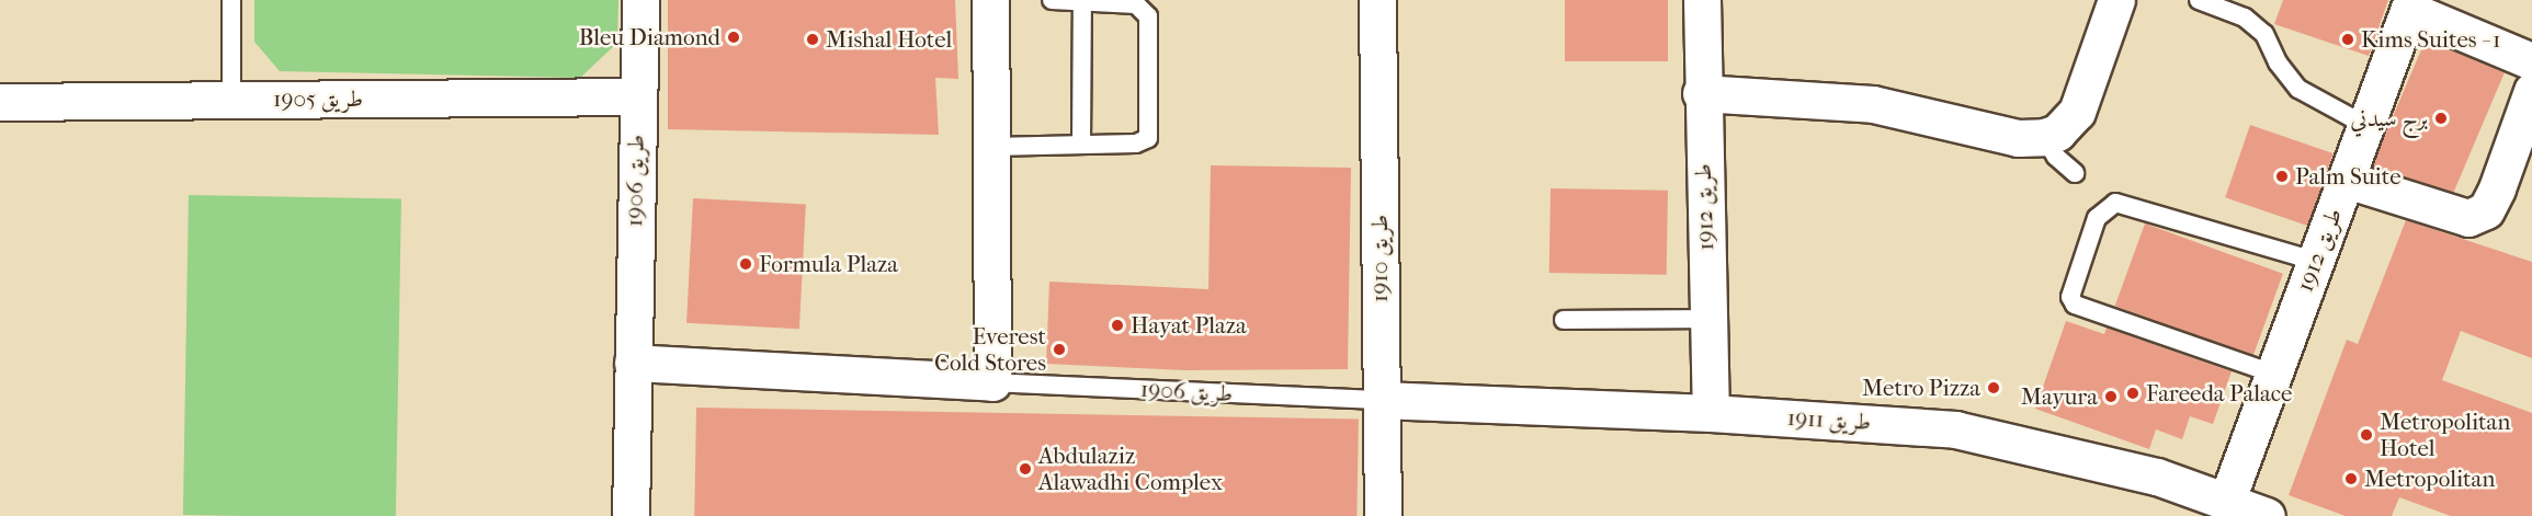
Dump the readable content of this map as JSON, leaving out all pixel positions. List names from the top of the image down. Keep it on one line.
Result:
{"streets":{"street":["طريق 1905","طريق 1906","طريق 1912","طريق 1910","طريق 1911"]},"crossings":[["طريق 1905","طريق 1906"],["طريق 1906","طريق 1910"],["طريق 1906","طريق 1911"],["طريق 1912","طريق 1911"],["طريق 1910","طريق 1911"]],"places":["Bleu Diamond","Mishal Hotel","Kims Suites - 1","برج سيدني","Palm Suite","Formula Plaza","Hayat Plaza","Everest Cold Stores","Metro Pizza","Fareeda Palace","Mayura","Metropolitan Hotel","Abdulaziz Alawadhi Complex","Metropolitan"]}
